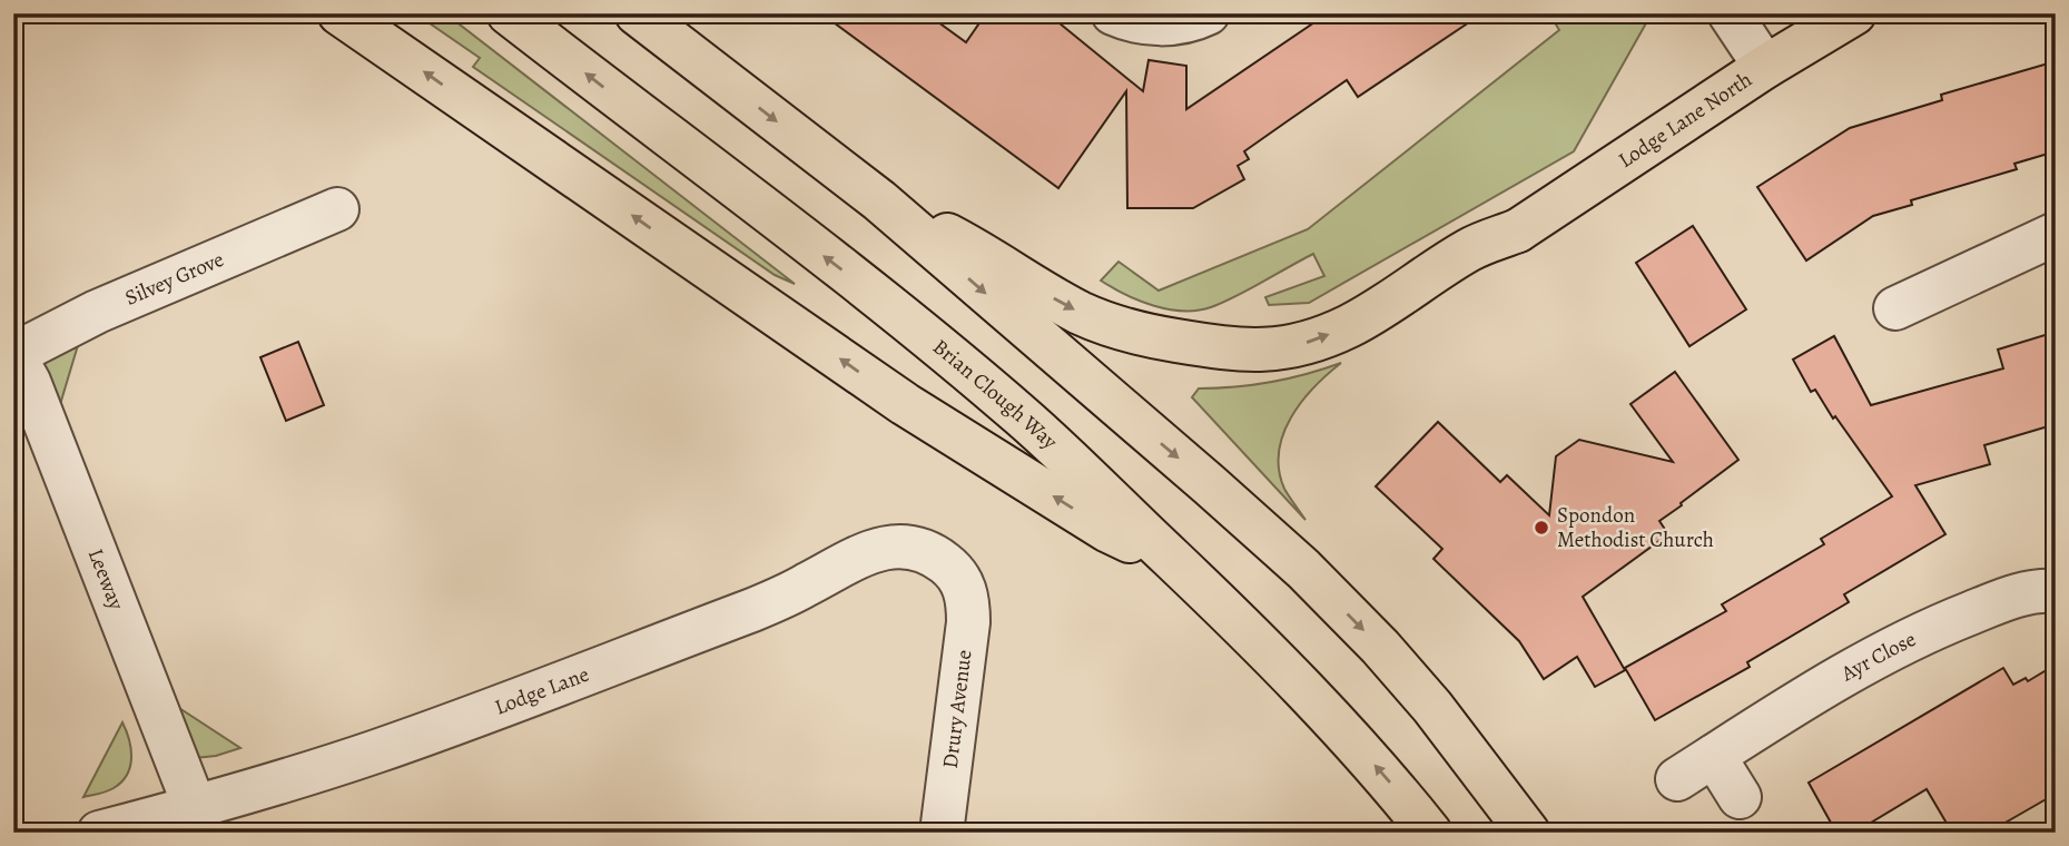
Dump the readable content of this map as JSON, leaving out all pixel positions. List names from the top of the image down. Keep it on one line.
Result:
{"streets":{"main road":["Lodge Lane North","Brian Clough Way"],"street":["Silvey Grove","Leeway","Ayr Close","Lodge Lane","Drury Avenue"]},"crossings":[["Silvey Grove","Leeway"],["Leeway","Lodge Lane"],["Lodge Lane","Drury Avenue"]],"one_way":["Lodge Lane North"],"places":["Spondon Methodist Church"]}
